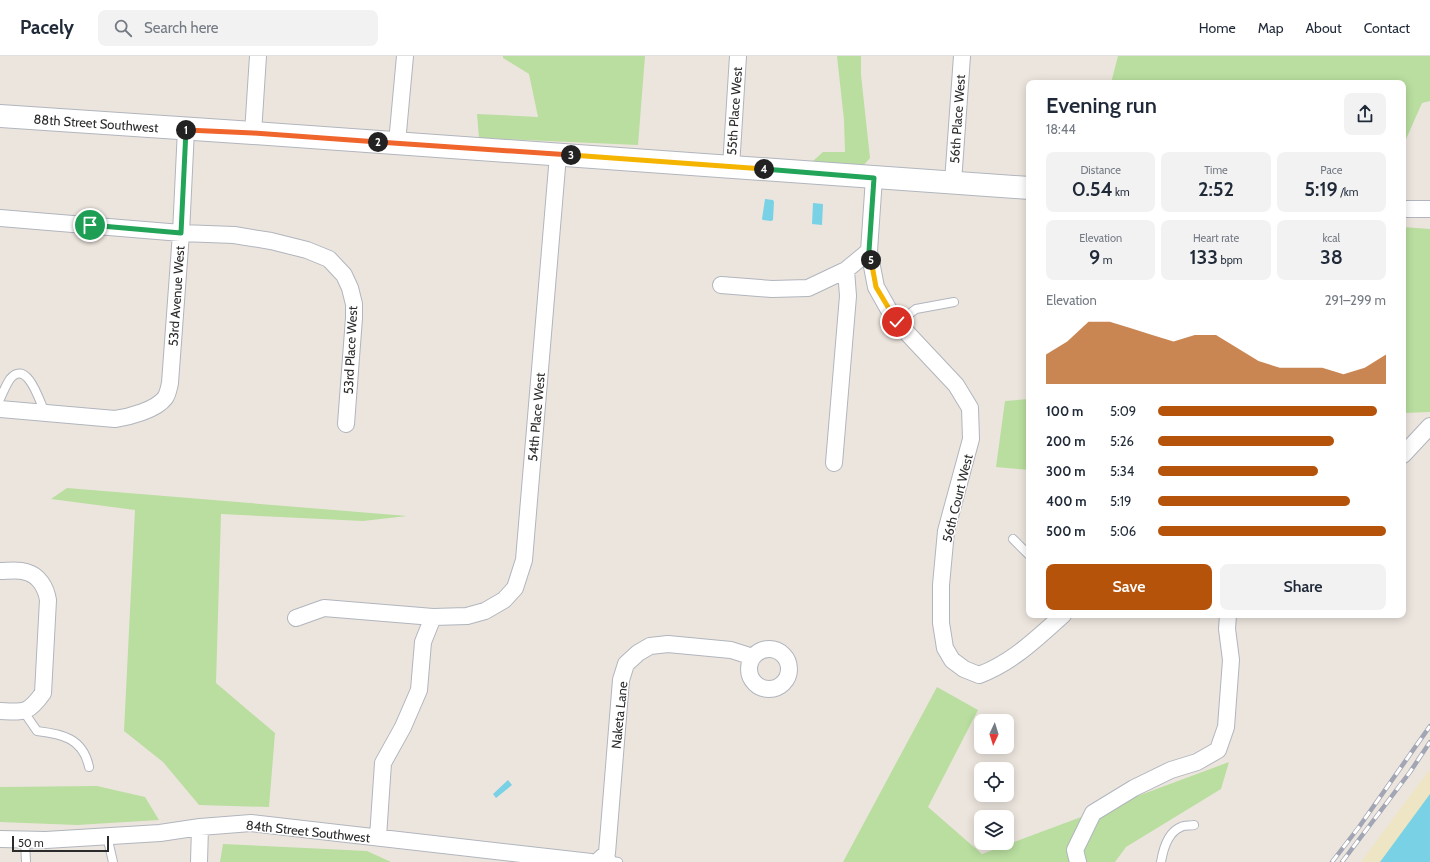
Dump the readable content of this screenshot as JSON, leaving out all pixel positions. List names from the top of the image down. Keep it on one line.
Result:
{"streets":{"street":["55th Place West","56th Place West","88th Street Southwest","53rd Avenue West","53rd Place West","54th Place West","56th Court West","Naketa Lane","84th Street Southwest"]},"crossings":[["55th Place West","88th Street Southwest"],["56th Place West","88th Street Southwest"],["88th Street Southwest","53rd Avenue West"],["88th Street Southwest","54th Place West"],["53rd Avenue West","53rd Place West"]],"scale_bar":"50 m","north":"bottom","page":{"header":"Pacely","search":"Search here","nav":["Home","Map","About","Contact"],"heading":["Evening run","18:44"],"pins":["1","2","3","4","5"],"stats":[["Distance","0.54 km"],["Time","2:52"],["Pace","5:19 /km"],["Elevation","9 m"],["Heart rate","133 bpm"],["kcal","38"]],"chart":["Elevation","291–299 m"],"list":[{"name":"100 m","note":"5:09"},{"name":"200 m","note":"5:26"},{"name":"300 m","note":"5:34"},{"name":"400 m","note":"5:19"},{"name":"500 m","note":"5:06"}],"buttons":["Save","Share"],"scale":"50 m"}}
